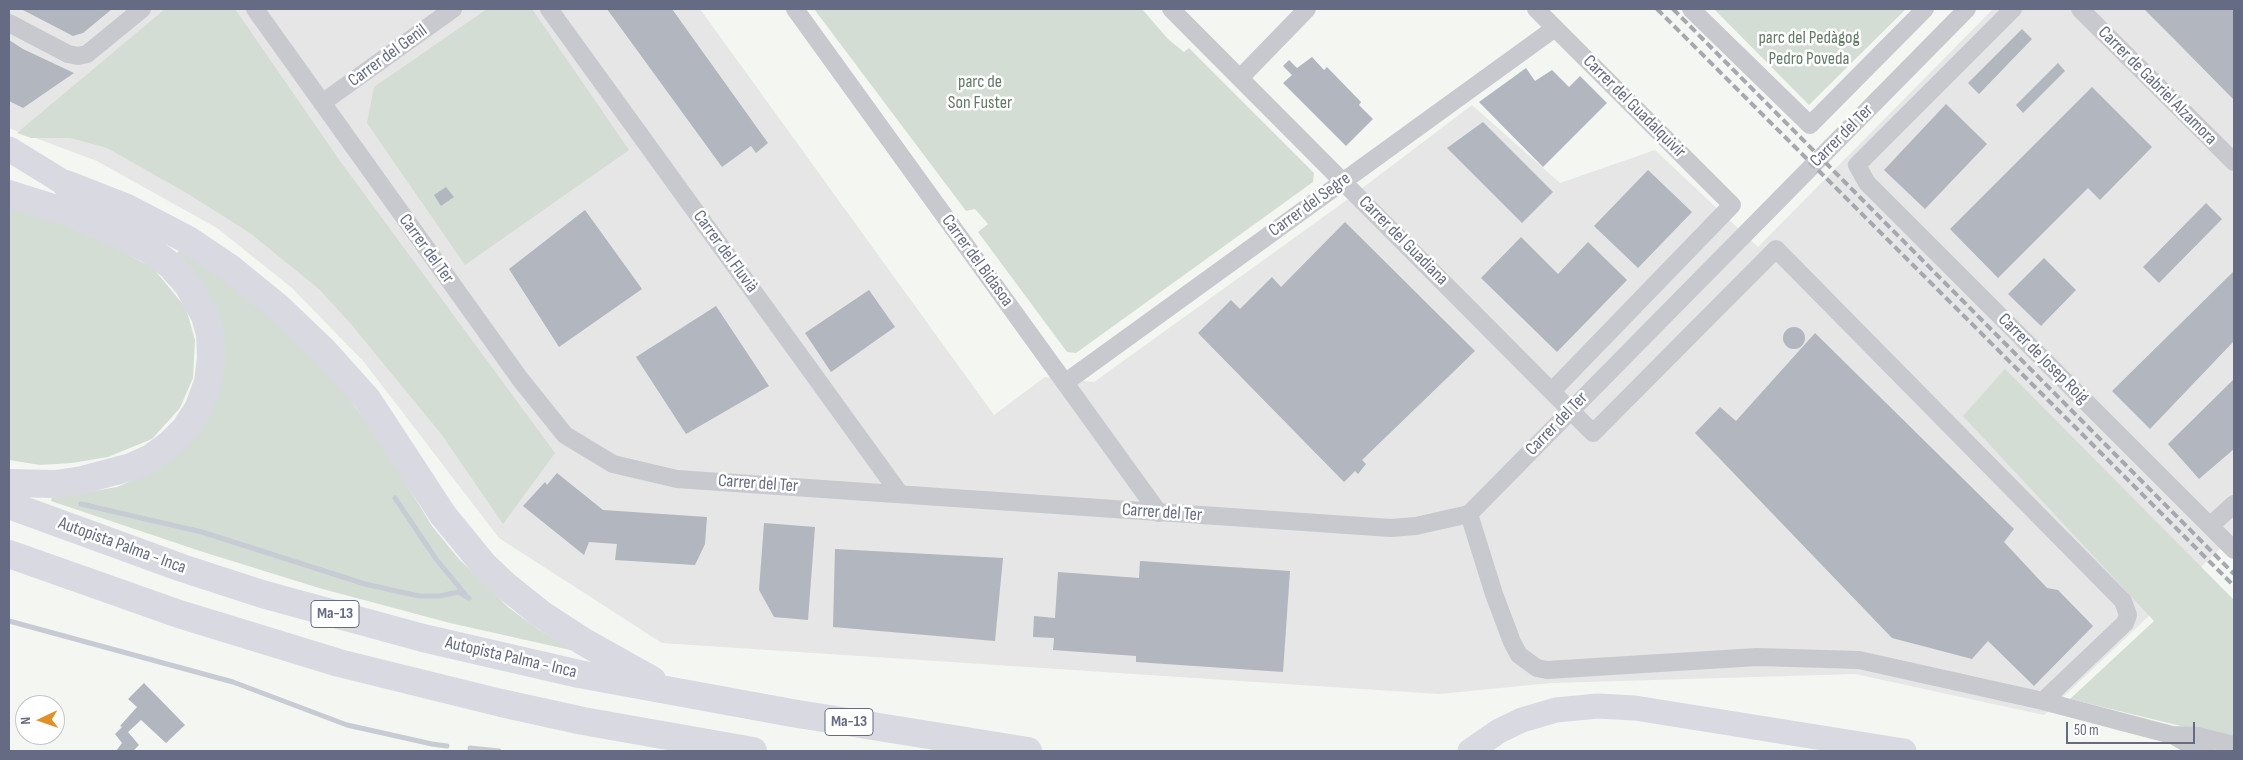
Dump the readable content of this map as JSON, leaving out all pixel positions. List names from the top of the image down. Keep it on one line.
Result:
{"streets":{"highway":["Autopista Palma - Inca","Ma-13"],"street":["Carrer del Genil","Carrer de Gabriel Alzamora","Carrer del Guadalquivir","Carrer del Ter","Carrer del Segre","Carrer del Guadiana","Carrer del Fluvià","Carrer del Bidasoa","Carrer de Josep Roig"]},"crossings":[["Carrer del Genil","Carrer del Ter"],["Carrer del Guadalquivir","Carrer del Ter"],["Carrer del Guadalquivir","Carrer del Segre"],["Carrer del Ter","Carrer del Guadiana"],["Carrer del Ter","Carrer del Fluvià"],["Carrer del Ter","Carrer del Bidasoa"],["Carrer del Segre","Carrer del Guadiana"],["Carrer del Segre","Carrer del Bidasoa"]],"parks":["parc del Pedàgog Pedro Poveda","parc de Son Fuster"],"scale_bar":"50 m","north":"left"}
